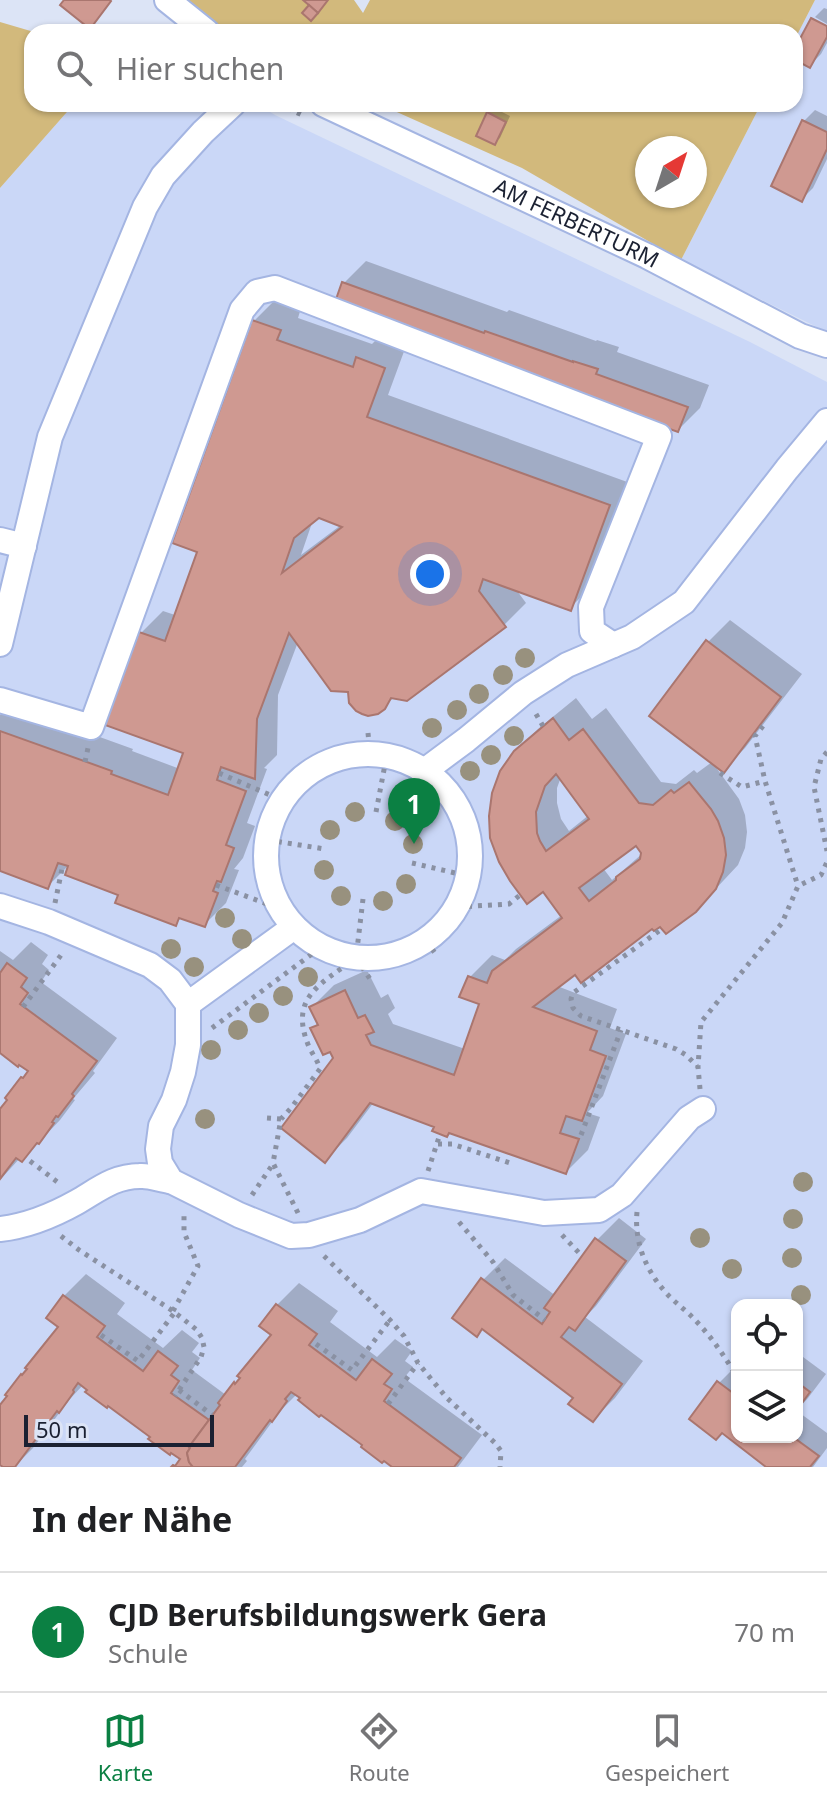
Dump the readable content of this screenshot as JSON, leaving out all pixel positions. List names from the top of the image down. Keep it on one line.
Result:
{"streets":{"street":["AM FERBERTURM"]},"scale_bar":"50 m","north":"top right","page":{"search":"Hier suchen","pins":"1","scale":"50 m","heading":"In der Nähe","list":[{"mark":"1","name":"CJD Berufsbildungswerk Gera","note":"Schule","value":"70 m"}],"nav":["Karte","Route","Gespeichert"]}}
